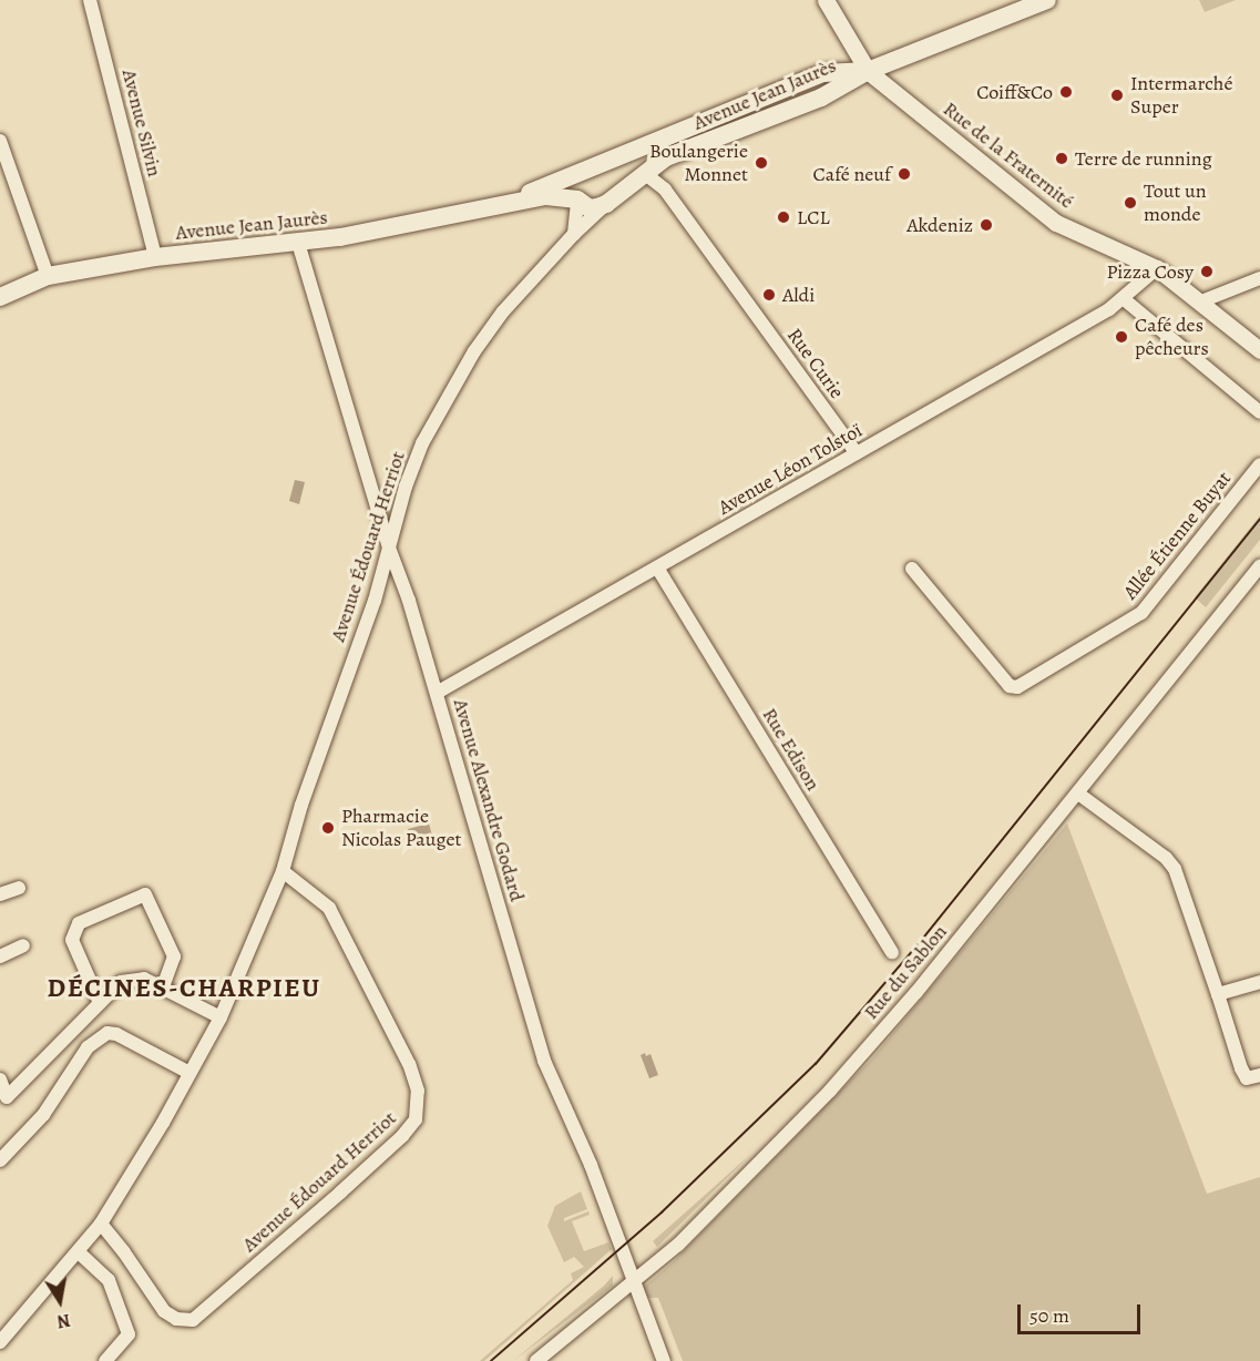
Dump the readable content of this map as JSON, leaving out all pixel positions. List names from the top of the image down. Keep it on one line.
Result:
{"streets":{"main road":["Avenue Jean Jaurès"],"street":["Avenue Silvin","Rue de la Fraternité","Rue Curie","Avenue Léon Tolstoï","Allée Étienne Buyat","Avenue Édouard Herriot","Rue Edison","Avenue Alexandre Godard","Rue du Sablon"]},"crossings":[["Avenue Jean Jaurès","Avenue Silvin"],["Avenue Jean Jaurès","Rue de la Fraternité"],["Avenue Jean Jaurès","Rue Curie"],["Avenue Jean Jaurès","Avenue Édouard Herriot"],["Avenue Jean Jaurès","Avenue Alexandre Godard"],["Rue de la Fraternité","Avenue Léon Tolstoï"],["Rue Curie","Avenue Léon Tolstoï"],["Avenue Léon Tolstoï","Rue Edison"],["Avenue Léon Tolstoï","Avenue Alexandre Godard"],["Avenue Édouard Herriot","Avenue Alexandre Godard"],["Avenue Alexandre Godard","Rue du Sablon"]],"districts":["DÉCINES-CHARPIEU"],"places":["Coiff&Co","Intermarché Super","Terre de running","Boulangerie Monnet","Café neuf","Tout un monde","LCL","Akdeniz","Pizza Cosy","Aldi","Café des pêcheurs","Pharmacie Nicolas Pauget"],"scale_bar":"50 m","north":"bottom"}
